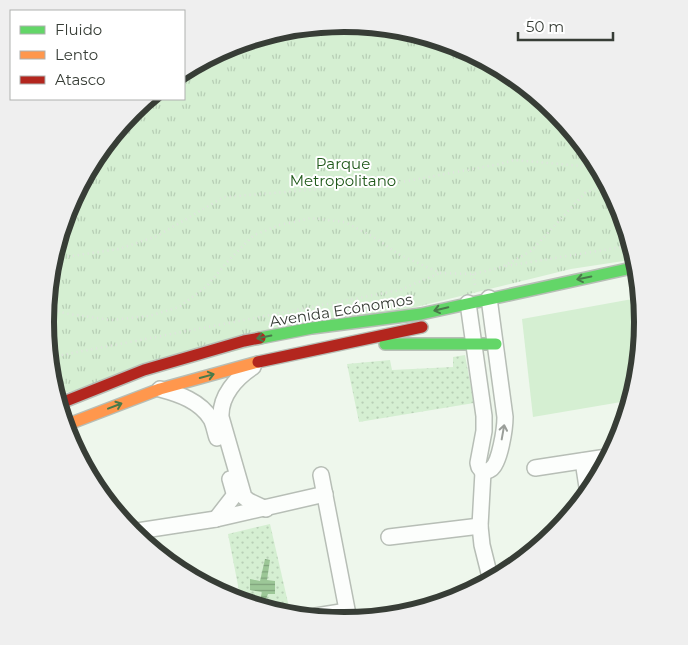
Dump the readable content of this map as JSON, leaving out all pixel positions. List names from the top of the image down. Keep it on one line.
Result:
{"streets":{"street":["Avenida Ecónomos"]},"parks":["Parque Metropolitano"],"legend":["Fluido","Lento","Atasco"],"scale_bar":"50 m"}
